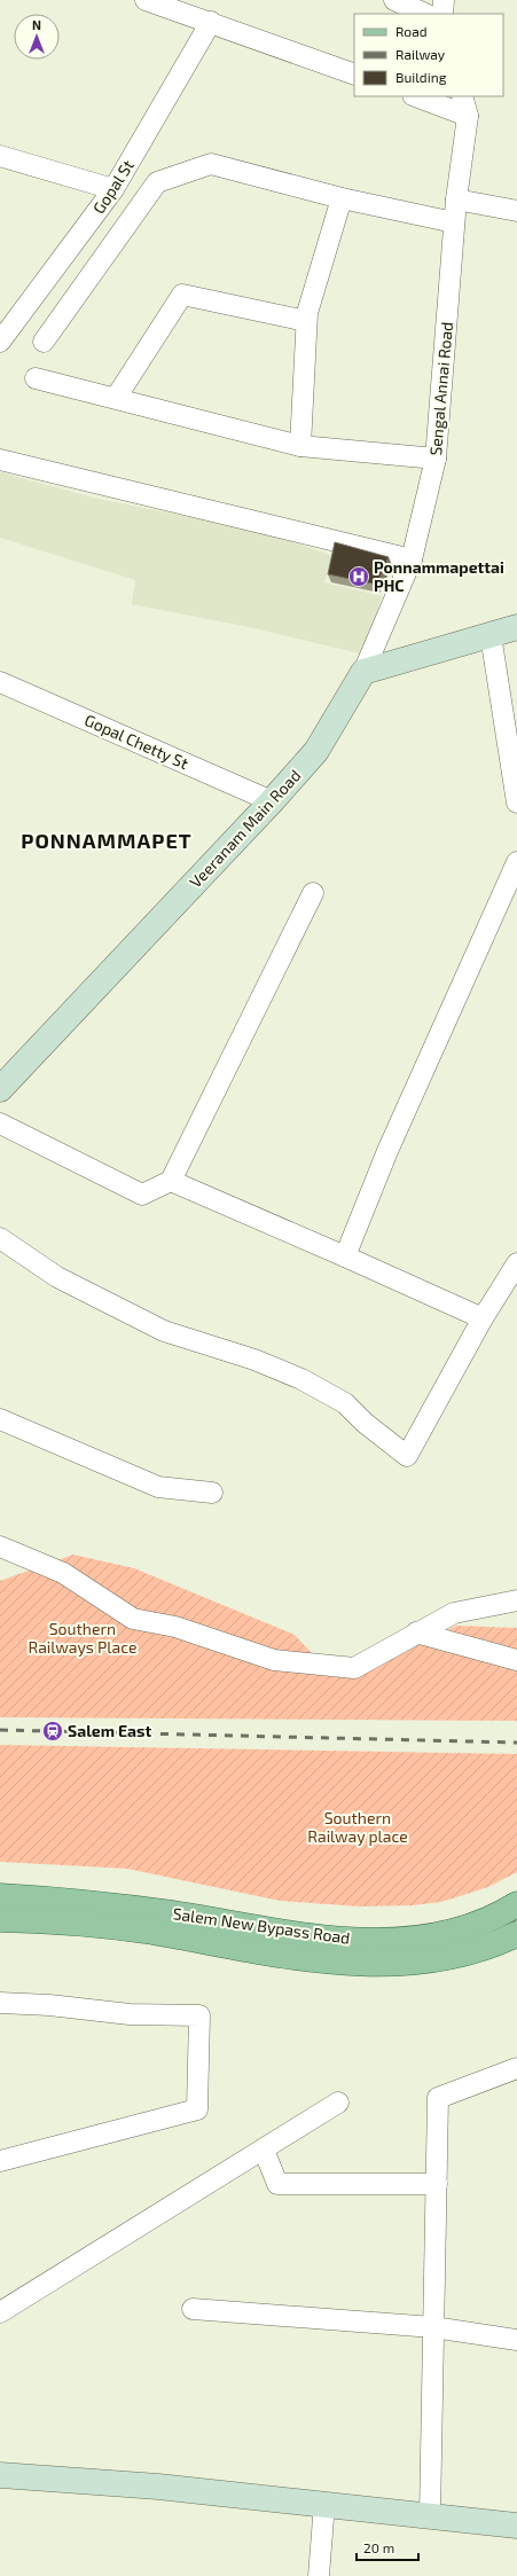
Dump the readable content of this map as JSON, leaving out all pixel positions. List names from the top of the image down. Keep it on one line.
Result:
{"streets":{"main road":["Veeranam Main Road","Salem New Bypass Road"],"street":["Gopal St","Sengal Annai Road","Gopal Chetty St"]},"crossings":[["Sengal Annai Road","Veeranam Main Road"],["Gopal Chetty St","Veeranam Main Road"]],"districts":["PONNAMMAPET"],"parks":["Southern Railways Place","Southern Railway place"],"places":{"hospital":["Ponnammapettai PHC"],"station":["Salem East"]},"legend":["Road","Railway","Building"],"scale_bar":"20 m","north":"top"}
